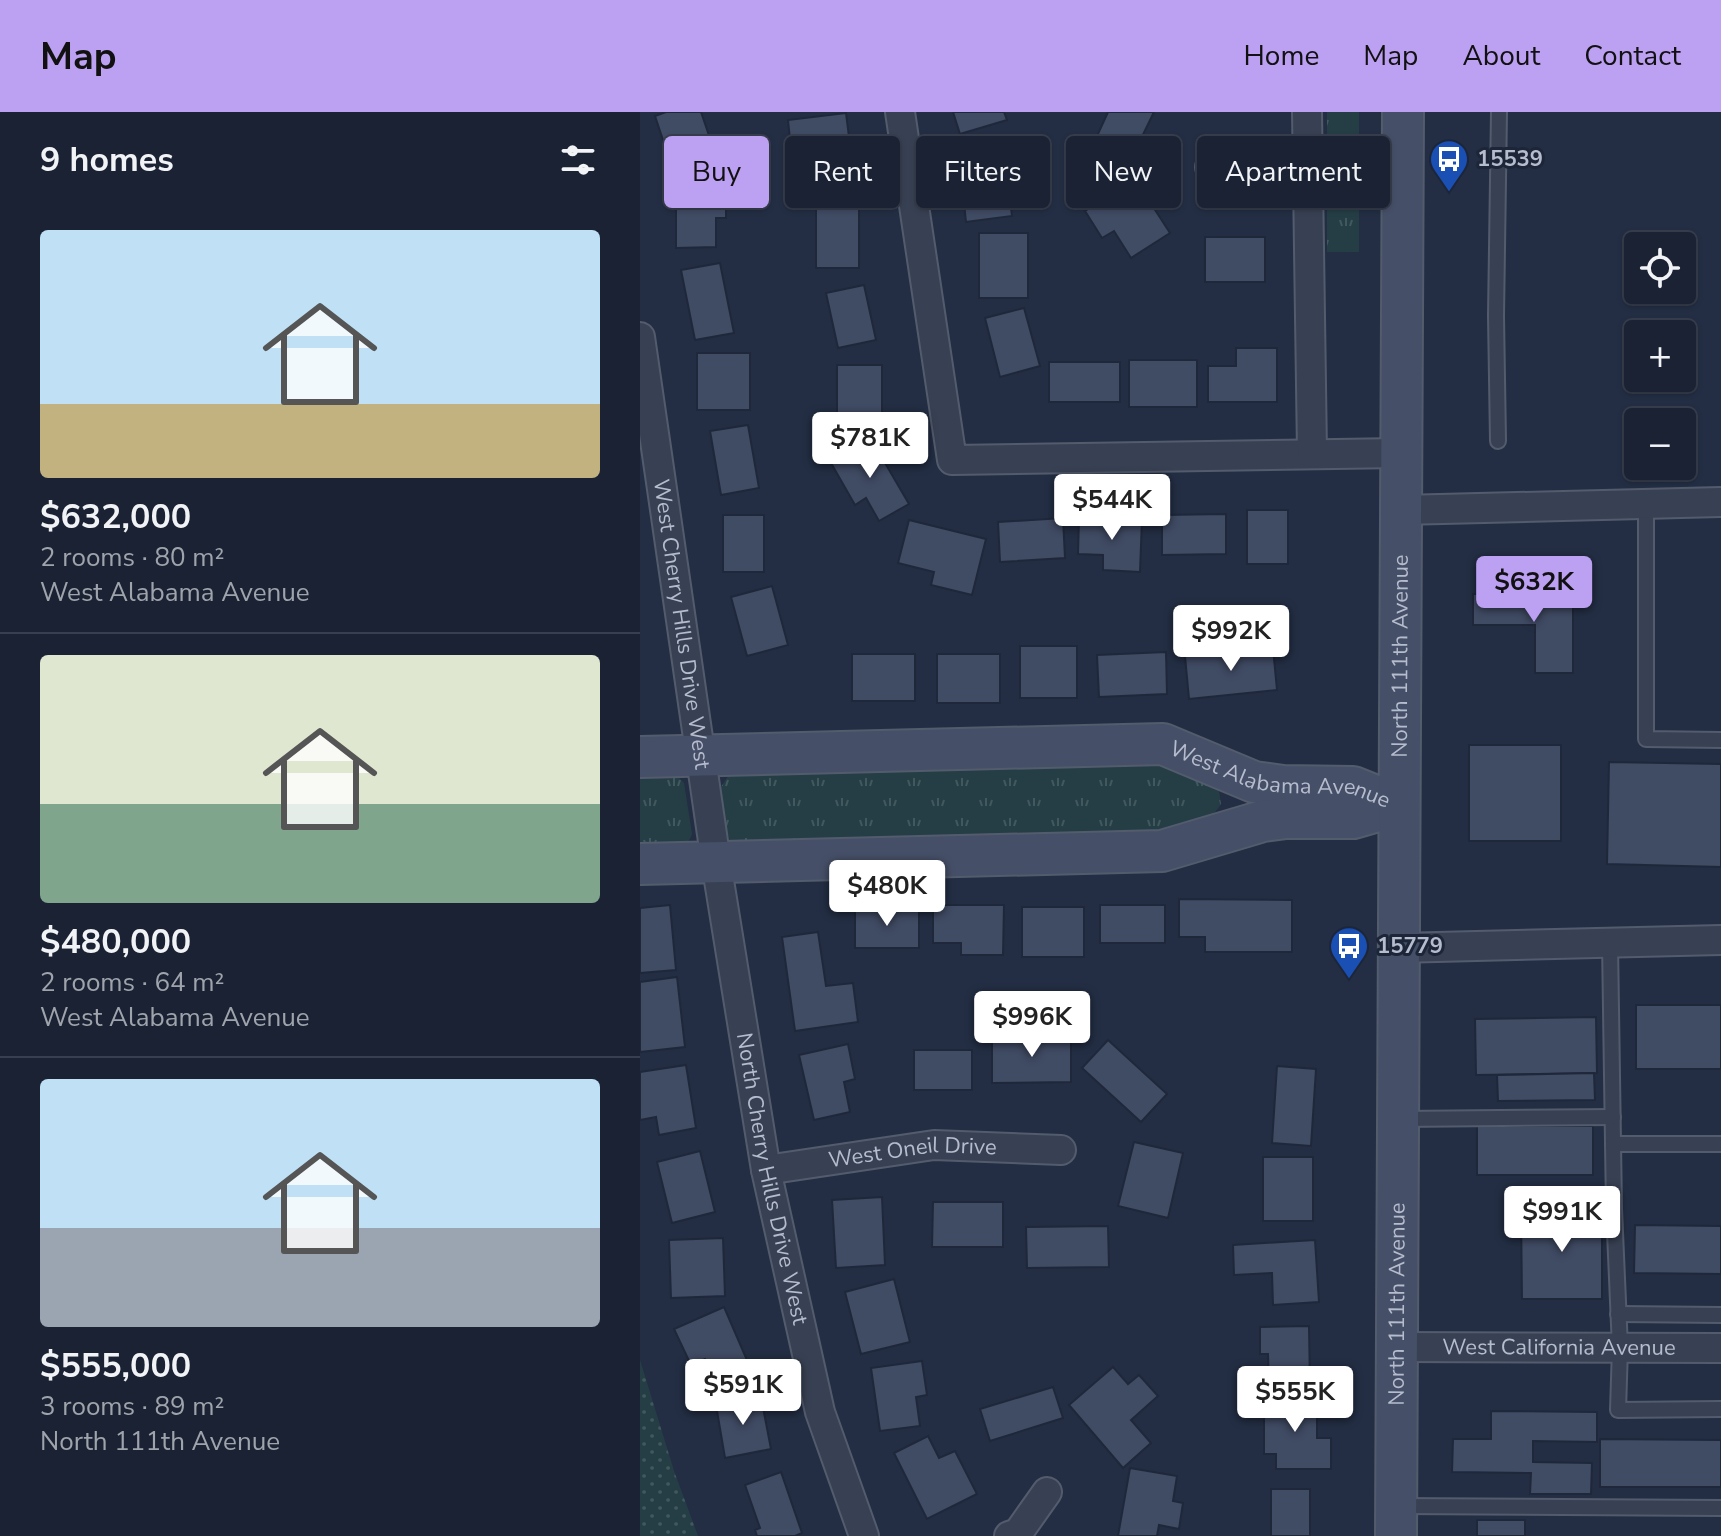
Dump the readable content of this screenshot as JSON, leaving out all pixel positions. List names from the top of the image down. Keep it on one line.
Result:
{"streets":{"street":["West Cherry Hills Drive West","North 111th Avenue","West Alabama Avenue","West Oneil Drive","North Cherry Hills Drive West","West California Avenue"]},"crossings":[["West Cherry Hills Drive West","West Alabama Avenue"],["West Cherry Hills Drive West","North Cherry Hills Drive West"],["North 111th Avenue","West Alabama Avenue"],["North 111th Avenue","West California Avenue"],["West Alabama Avenue","North Cherry Hills Drive West"],["West Oneil Drive","North Cherry Hills Drive West"]],"places":{"bus stop":["15539","15779"]},"page":{"header":"Map","nav":["Home","Map","About","Contact"],"heading":"9 homes","chip":["Buy","Rent","Filters","New","Apartment"],"list":[{"name":"$632,000","note":"2 rooms · 80 m² · West Alabama Avenue"},{"name":"$480,000","note":"2 rooms · 64 m² · West Alabama Avenue"},{"name":"$555,000","note":"3 rooms · 89 m² · North 111th Avenue"}],"map_buttons":["+","−"],"price":["$781K","$544K","$632K","$992K","$480K","$996K","$991K","$591K","$555K"]}}
